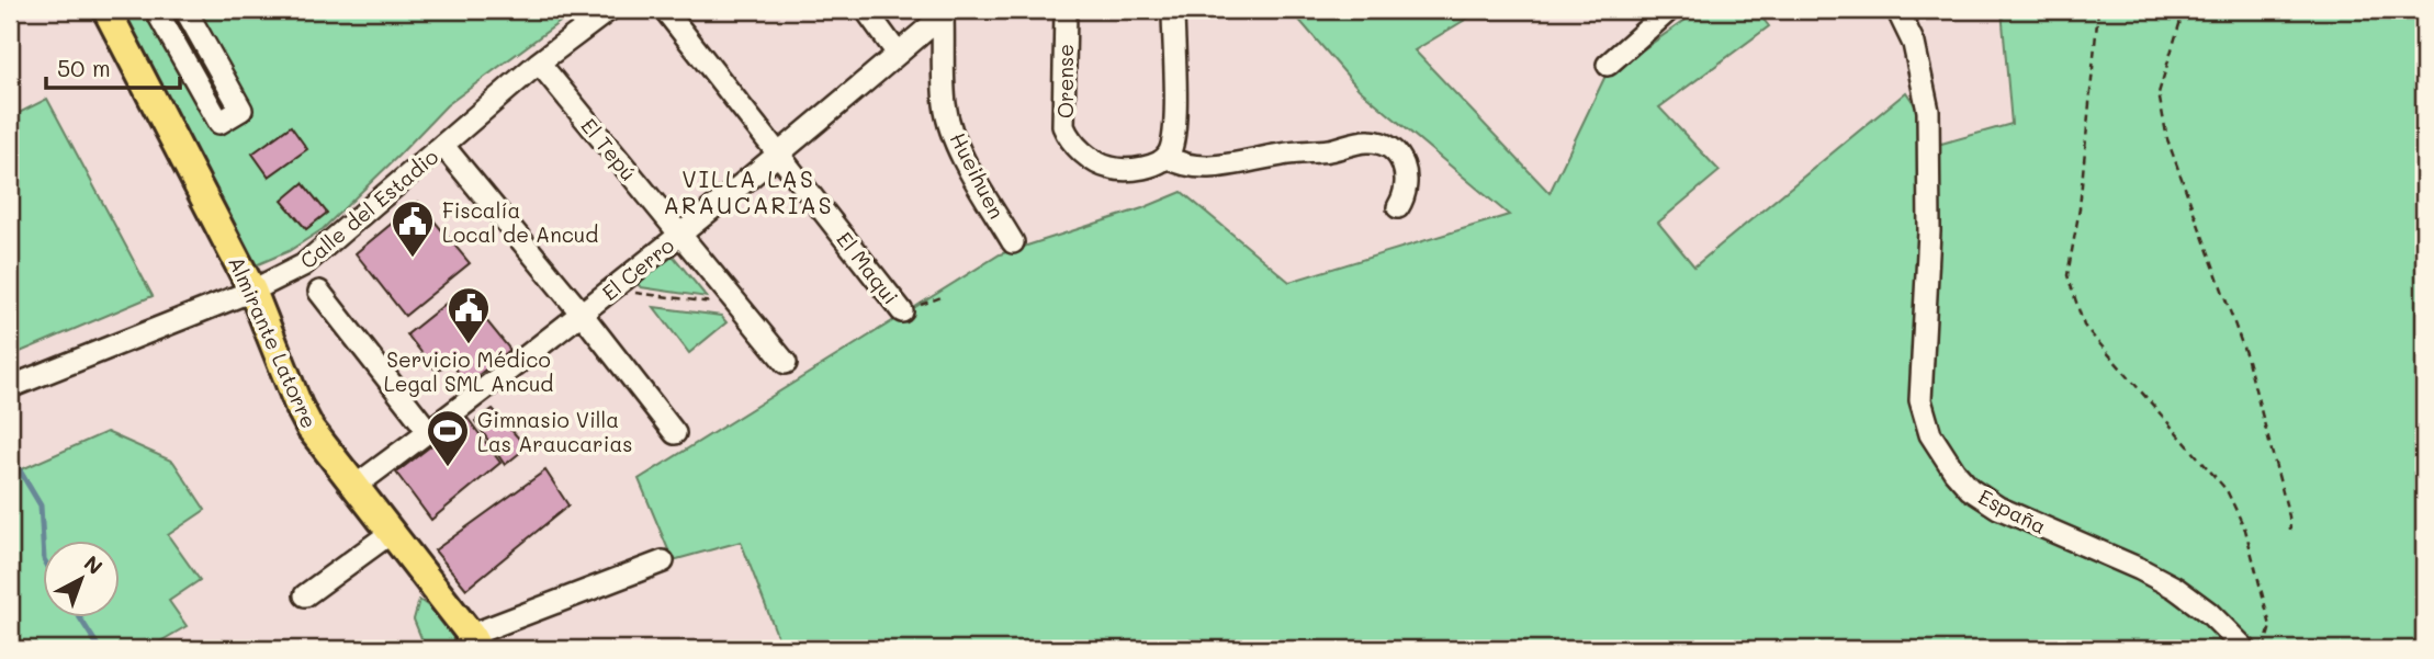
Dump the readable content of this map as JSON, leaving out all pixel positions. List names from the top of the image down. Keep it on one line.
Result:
{"streets":{"main road":["Almirante Latorre"],"street":["Orense","El Tepú","Hueihuen","Calle del Estadio","El Maqui","El Cerro","España"]},"crossings":[["El Tepú","Calle del Estadio"],["El Tepú","El Cerro"],["Hueihuen","El Cerro"],["Calle del Estadio","Almirante Latorre"],["El Maqui","El Cerro"],["El Cerro","Almirante Latorre"]],"districts":["VILLA LAS ARAUCARIAS"],"places":{"public building":["Fiscalía Local de Ancud","Servicio Médico Legal SML Ancud"],"sports":["Gimnasio Villa Las Araucarias"]},"scale_bar":"50 m","north":"top right"}
